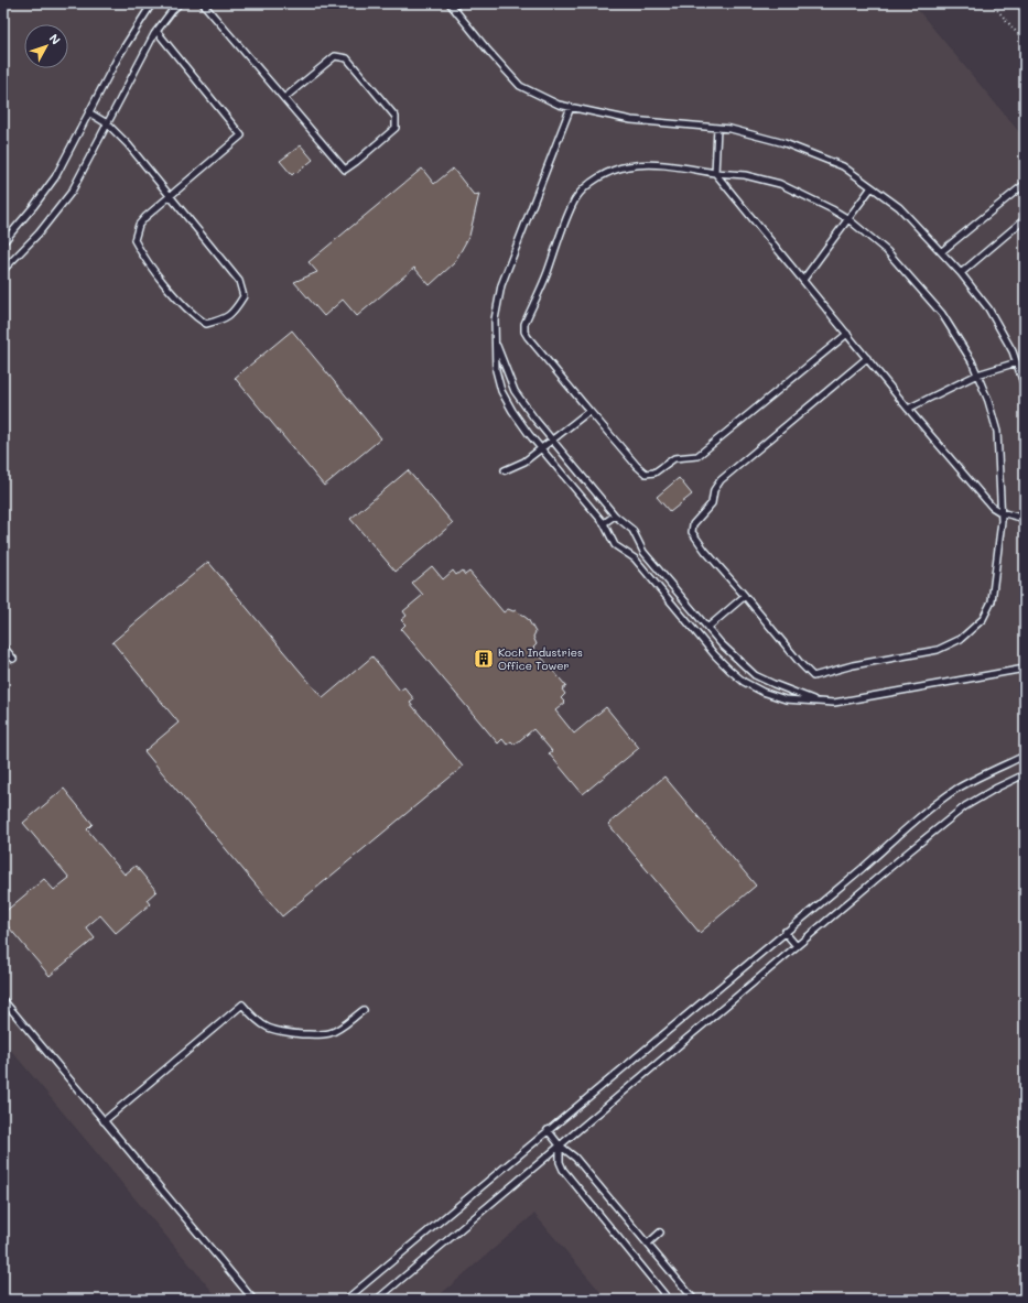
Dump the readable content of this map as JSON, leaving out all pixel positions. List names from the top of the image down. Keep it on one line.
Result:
{"places":{"building":["Koch Industries Office Tower"]},"north":"top right"}
